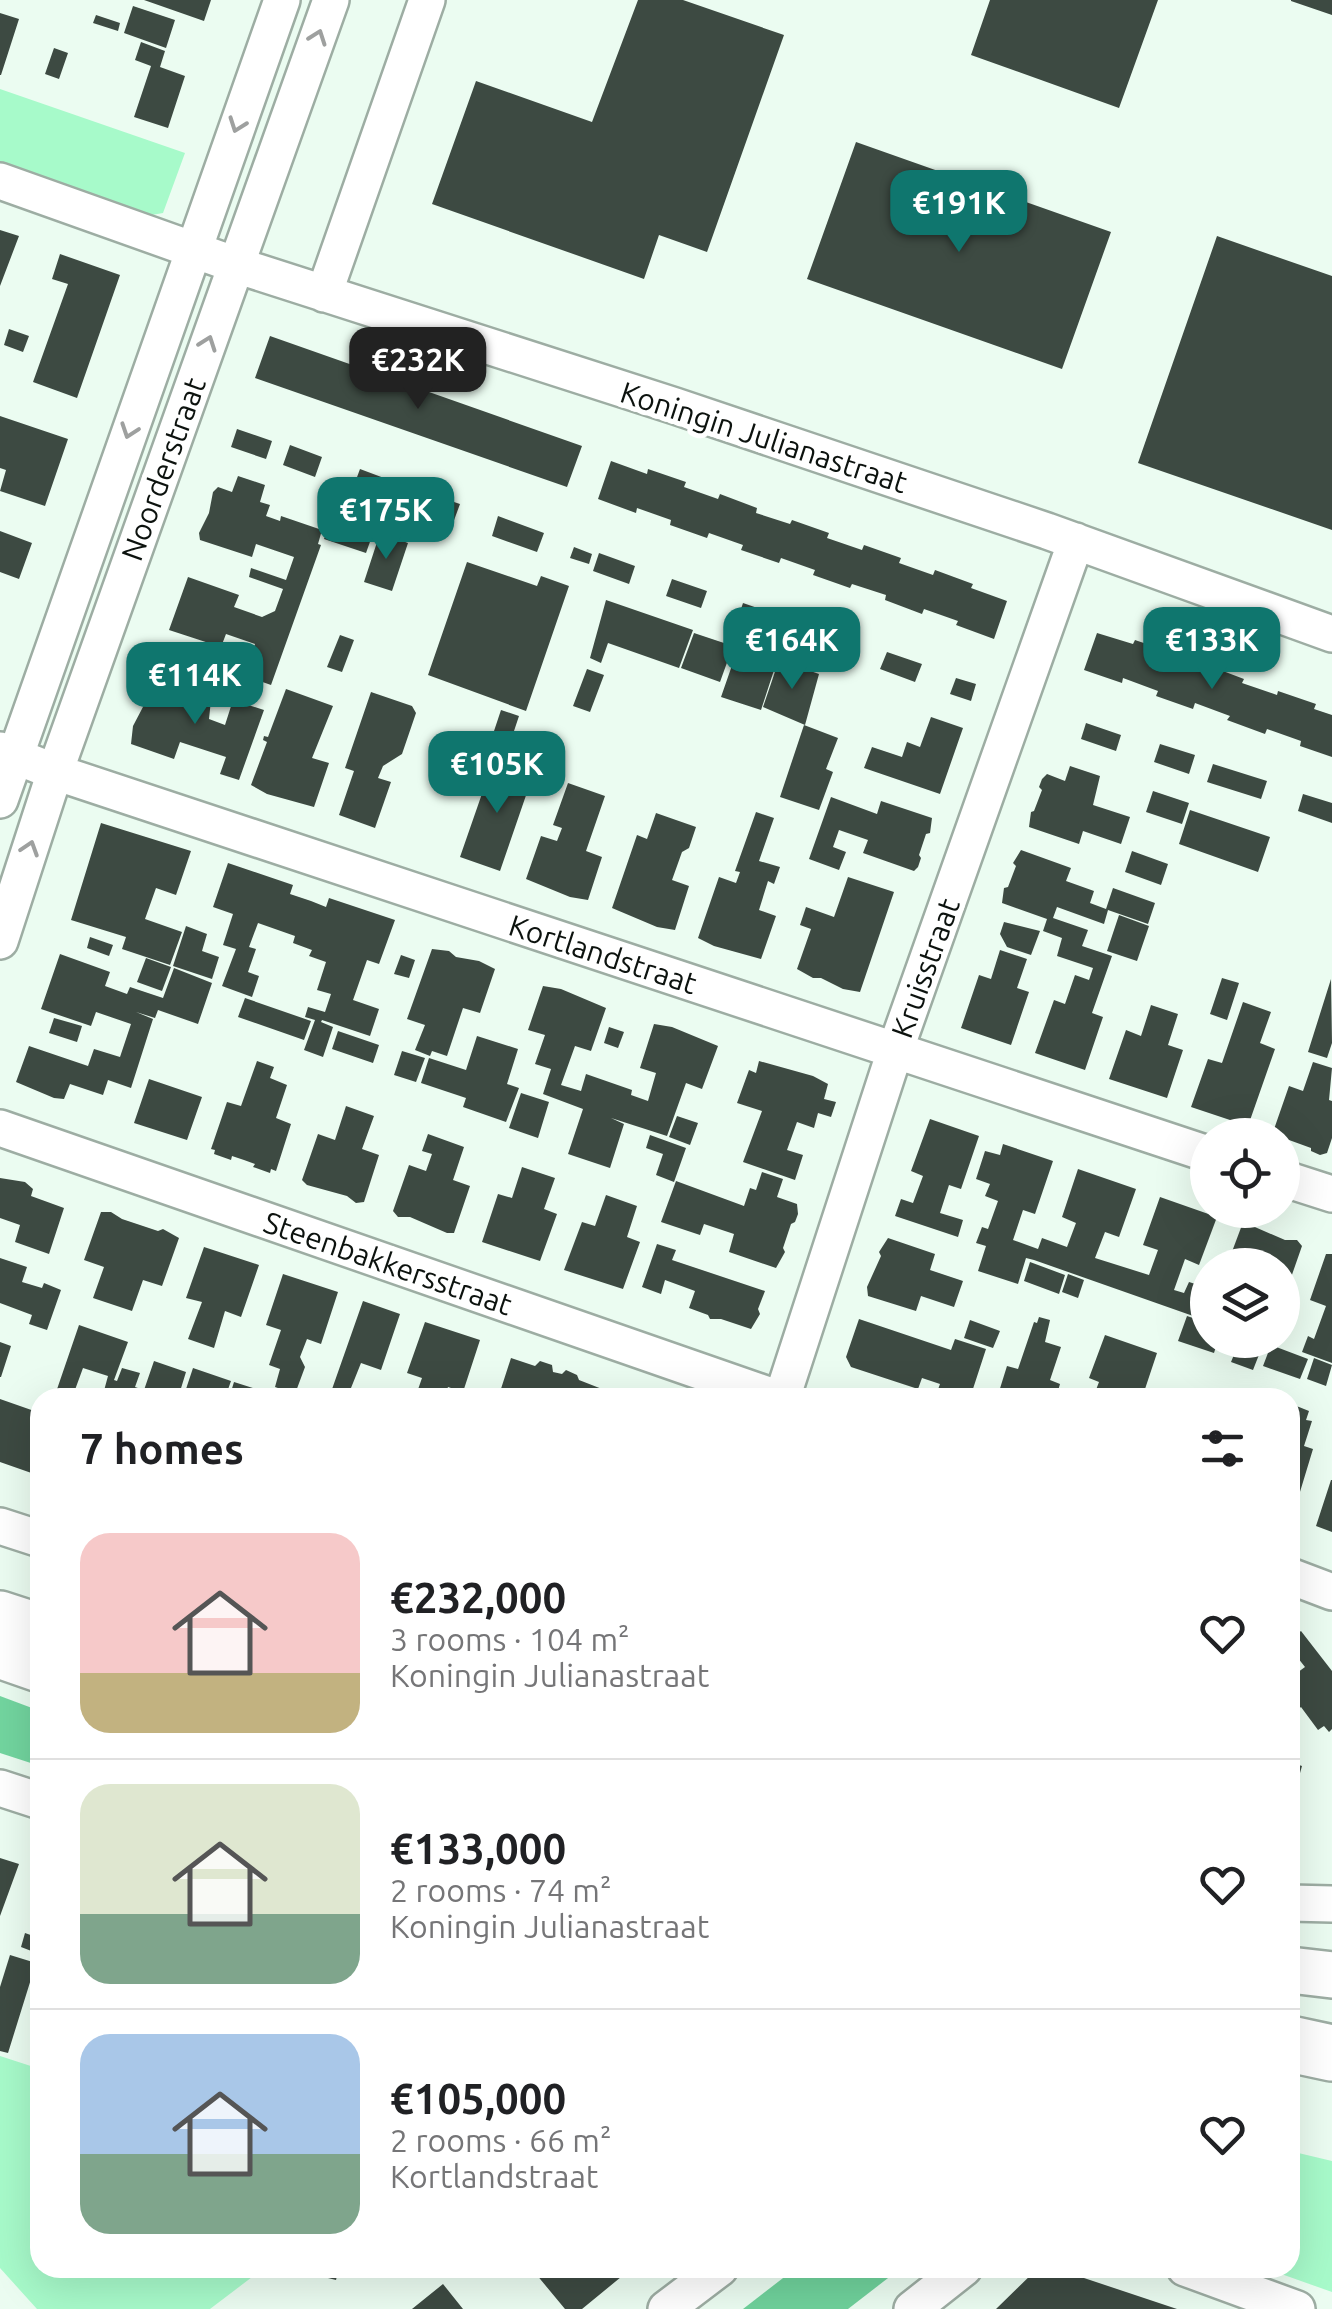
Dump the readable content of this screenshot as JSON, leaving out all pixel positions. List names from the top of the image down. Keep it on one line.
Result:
{"streets":{"street":["Koningin Julianastraat","Noorderstraat","Kortlandstraat","Kruisstraat","Steenbakkersstraat"]},"crossings":[["Koningin Julianastraat","Noorderstraat"],["Koningin Julianastraat","Kruisstraat"],["Noorderstraat","Kortlandstraat"],["Kortlandstraat","Kruisstraat"]],"page":{"price":["€191K","€232K","€175K","€164K","€133K","€114K","€105K"],"heading":"7 homes","list":[{"name":"€232,000","note":"3 rooms · 104 m² · Koningin Julianastraat"},{"name":"€133,000","note":"2 rooms · 74 m² · Koningin Julianastraat"},{"name":"€105,000","note":"2 rooms · 66 m² · Kortlandstraat"}]}}
